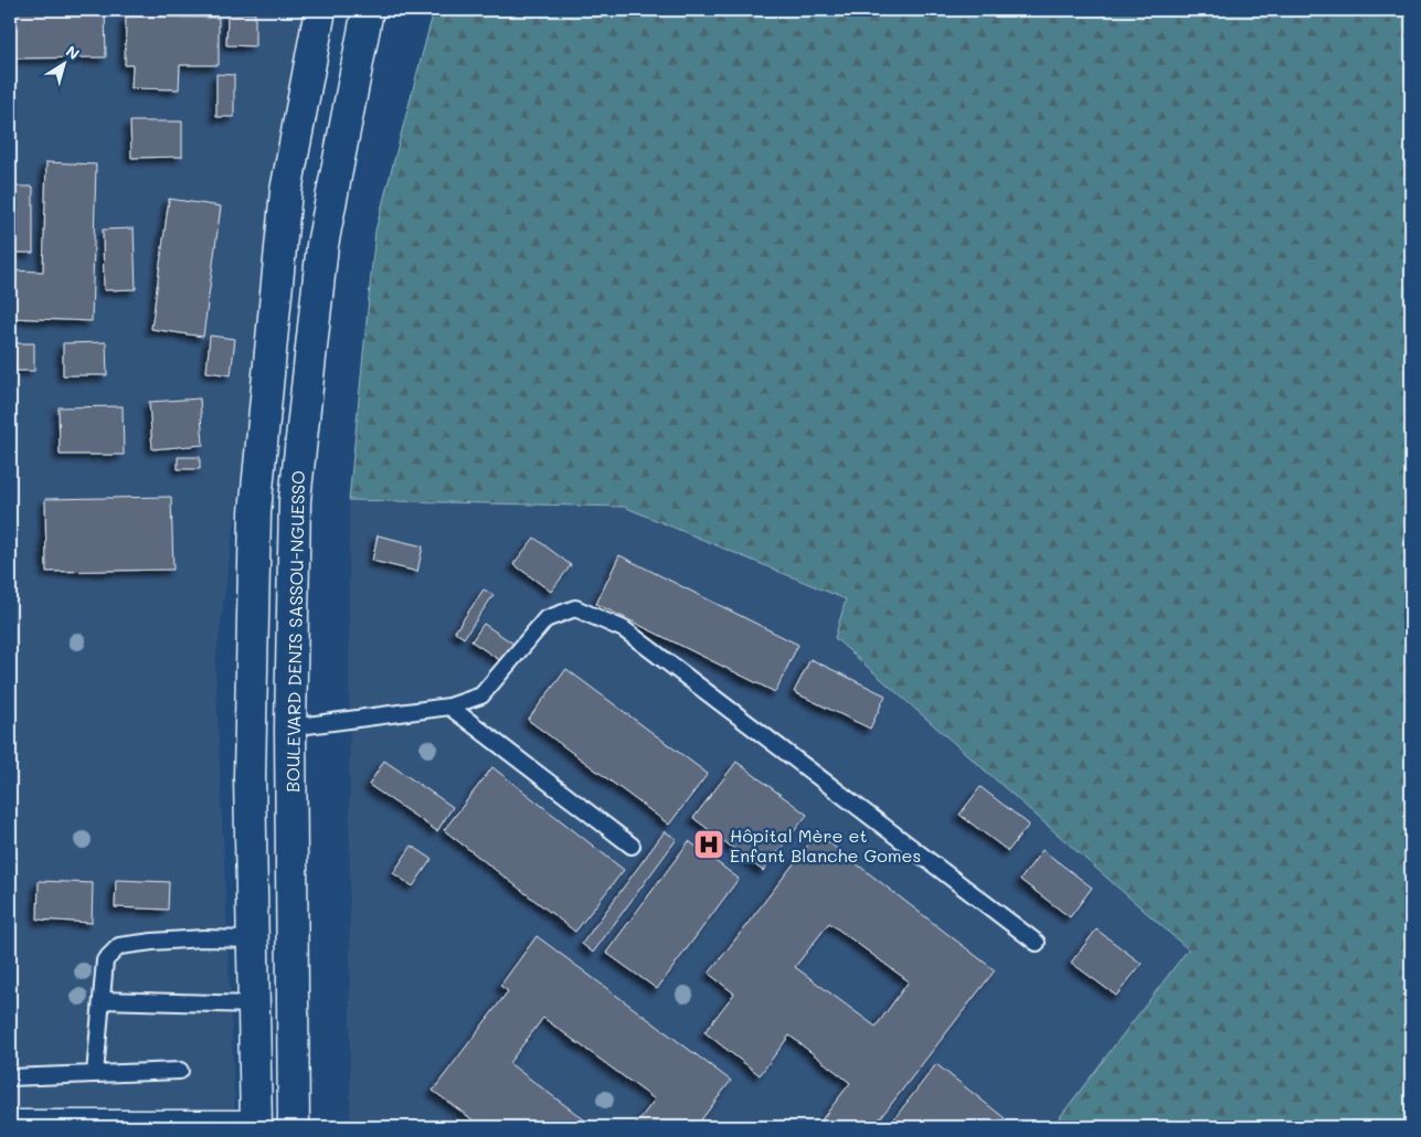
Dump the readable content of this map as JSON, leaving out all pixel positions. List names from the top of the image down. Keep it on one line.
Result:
{"streets":{"main road":["BOULEVARD DENIS SASSOU-NGUESSO"]},"places":{"hospital":["Hôpital Mère et Enfant Blanche Gomes"]},"north":"top right"}
